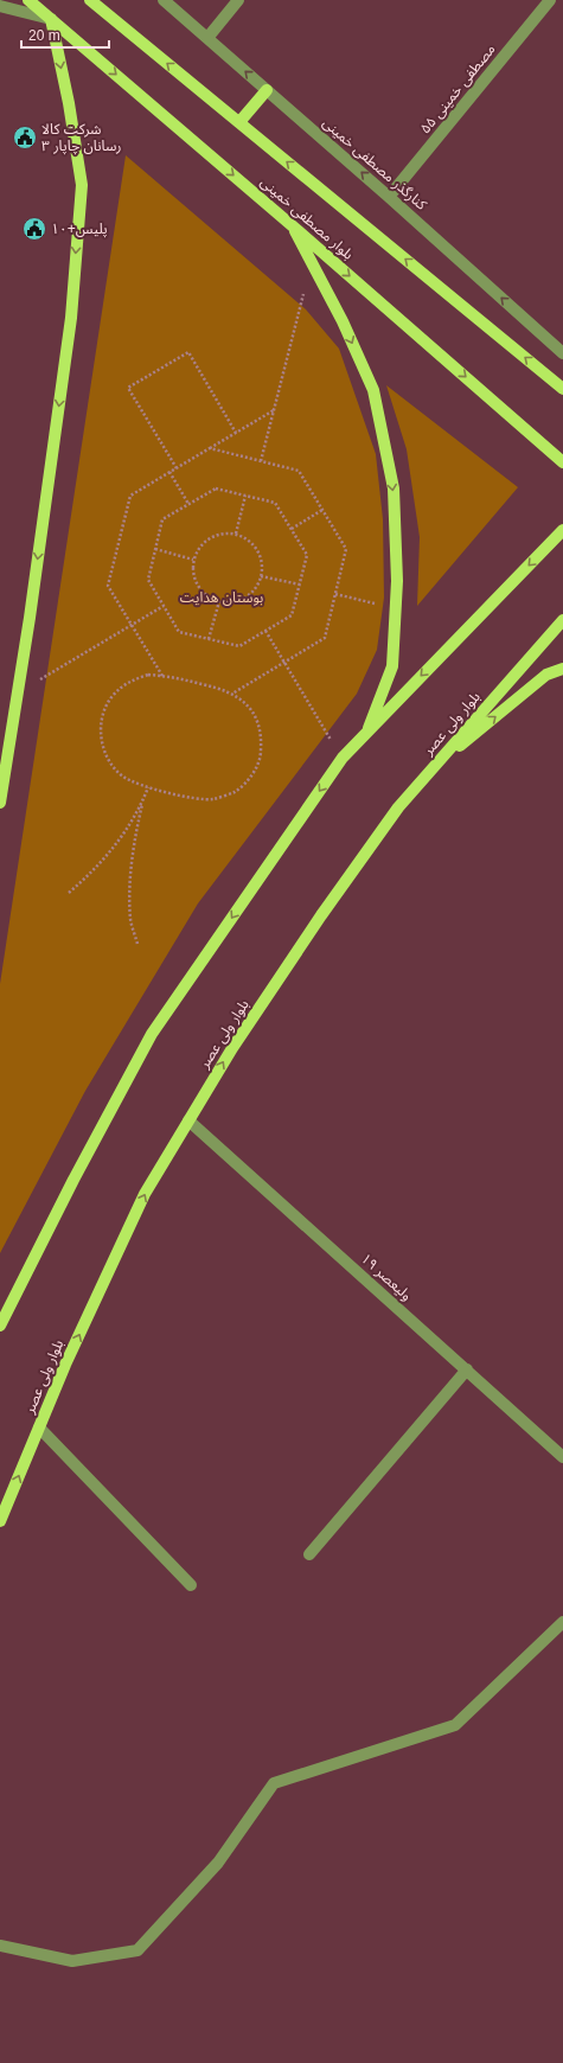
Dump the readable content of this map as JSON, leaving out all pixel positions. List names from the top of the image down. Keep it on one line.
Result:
{"streets":{"main road":["بلوار مصطفی خمینی","بلوار ولی عصر"],"street":["مصطفی خمینی ۵۵","کنارگذر مصطفی خمینی","ولیعصر ۱۹"]},"crossings":[["مصطفی خمینی ۵۵","کنارگذر مصطفی خمینی"],["بلوار ولی عصر","ولیعصر ۱۹"]],"one_way":["کنارگذر مصطفی خمینی"],"parks":["بوستان هدایت"],"places":{"public building":["شرکت کالا رسانان چاپار ۳","پلیس+۱۰"]},"scale_bar":"20 m"}
